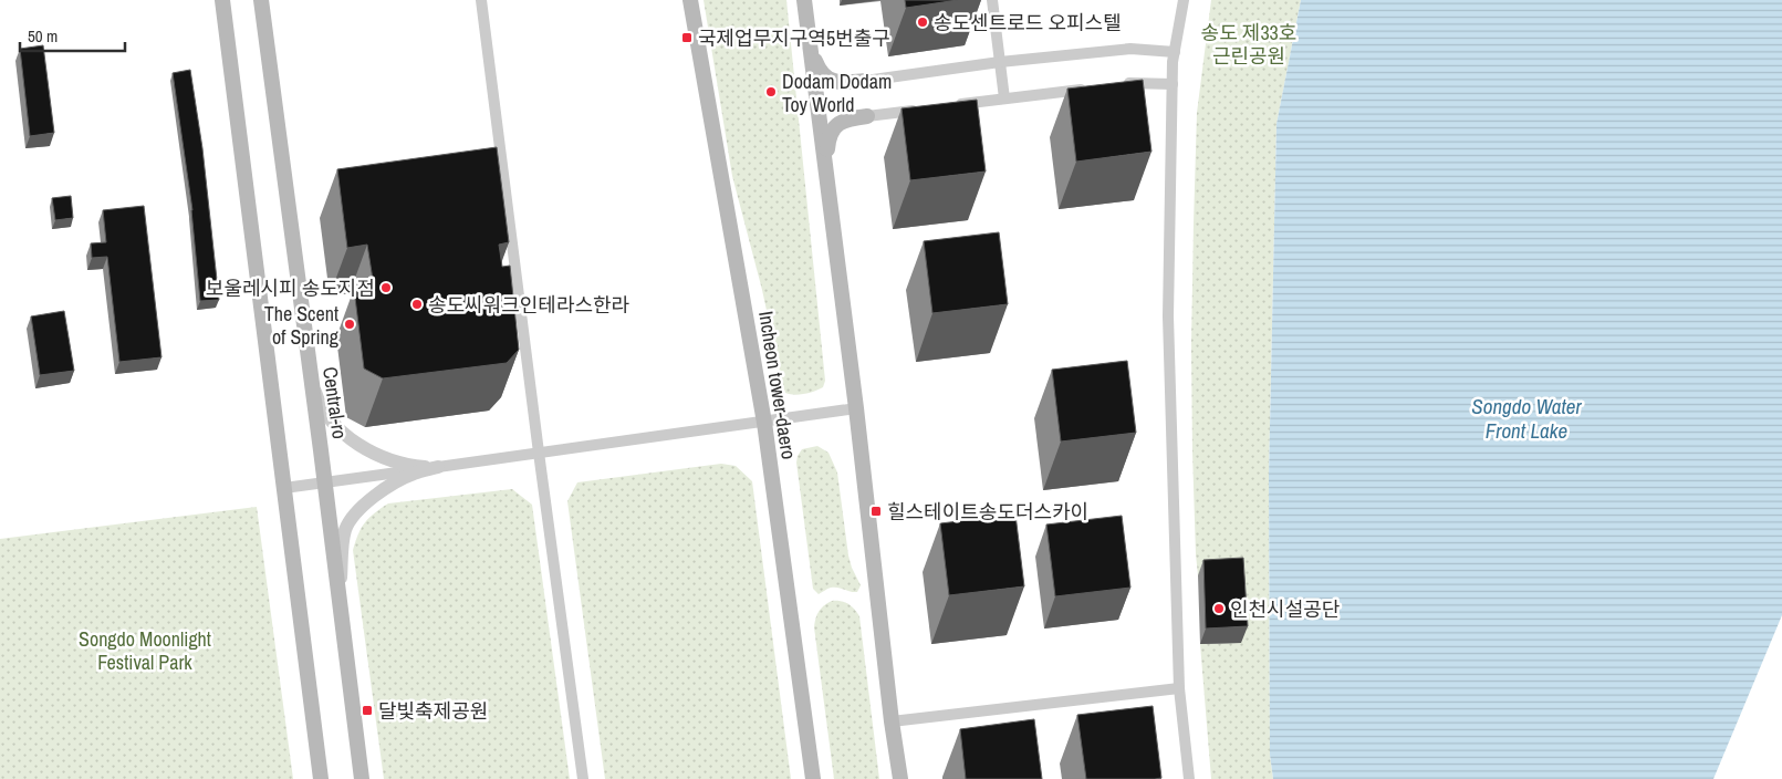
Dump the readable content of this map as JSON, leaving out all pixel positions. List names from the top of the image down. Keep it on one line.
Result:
{"streets":{"main road":["Incheon tower-daero","Central-ro"]},"water":["Songdo Water Front Lake"],"parks":["송도 제33호 근린공원","Songdo Moonlight Festival Park"],"places":{"other":["송도센트로드 오피스텔","Dodam Dodam Toy World","보울레시피 송도지점","송도씨워크인테라스한라","The Scent of Spring","인천시설공단"],"transit":["국제업무지구역5번출구","힐스테이트송도더스카이","달빛축제공원"]},"scale_bar":"50 m"}
